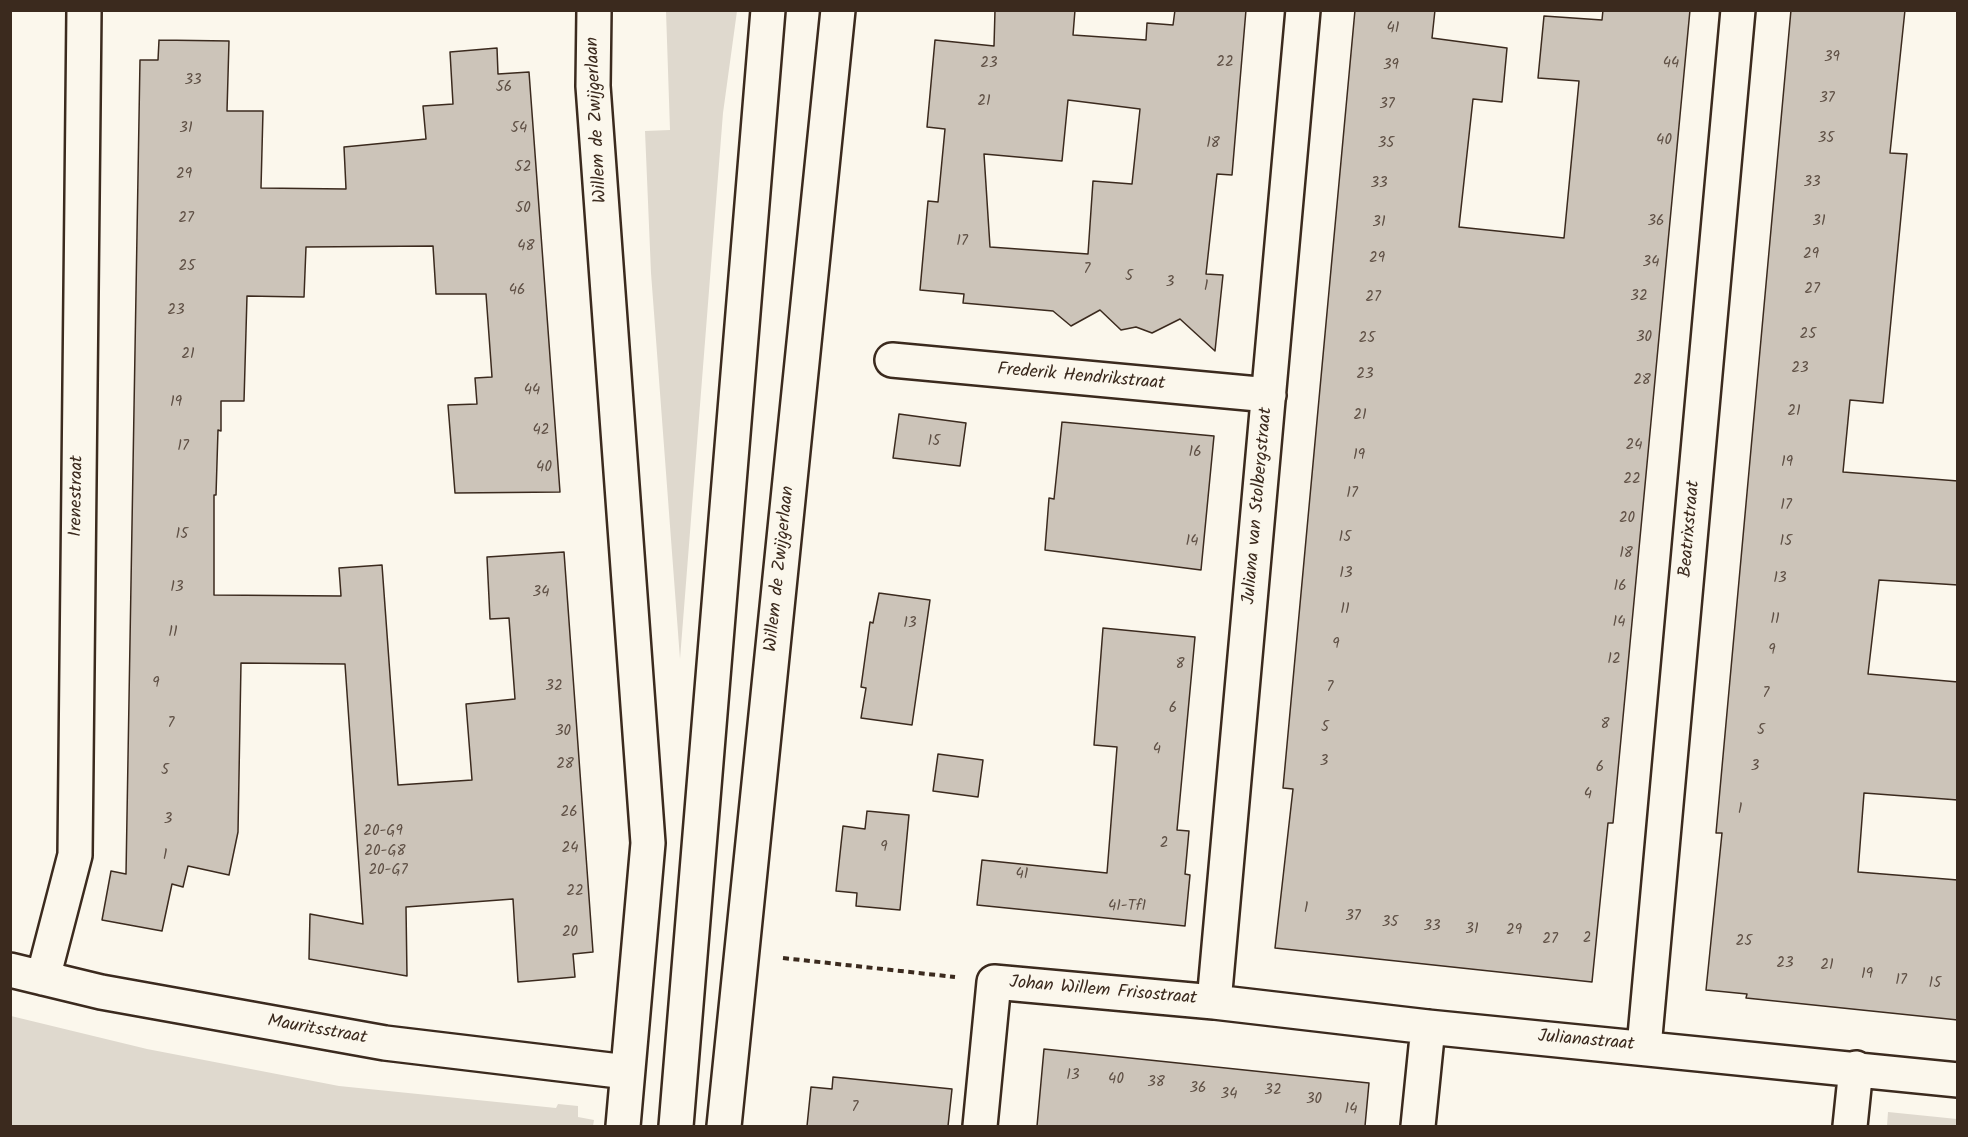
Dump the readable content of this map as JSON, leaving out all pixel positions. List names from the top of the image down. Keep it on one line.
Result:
{"streets":{"street":["Willem de Zwijgerlaan","Frederik Hendrikstraat","Irenestraat","Juliana van Stolbergstraat","Beatrixstraat","Johan Willem Frisostraat","Mauritsstraat","Julianastraat"]},"crossings":[["Willem de Zwijgerlaan","Mauritsstraat"],["Frederik Hendrikstraat","Juliana van Stolbergstraat"],["Irenestraat","Mauritsstraat"],["Juliana van Stolbergstraat","Johan Willem Frisostraat"],["Juliana van Stolbergstraat","Julianastraat"],["Beatrixstraat","Julianastraat"],["Johan Willem Frisostraat","Julianastraat"]],"house_numbers":["41","39","22","23","44","39","33","56","37","21","37","31","54","35","40","18","35","52","29","33","33","50","27","36","31","31","17","48","29","29","34","25","7","5","3","1","27","46","32","27","23","25","30","25","21","23","23","28","44","19","21","21","42","15","24","17","16","19","19","40","22","17","17","20","15","15","14","15","18","13","13","16","13","34","11","11","14","13","11","9","9","12","8","9","32","7","7","6","7","8","5","5","30","4","3","28","3","6","5","4","1","26","3","20-G9","2","9","24","20-G8","1","20-G7","41","22","41-Tf1","1","37","35","33","31","29","20","2","27","25","23","21","19","17","15","13","40","38","36","32","34","30","7","14"]}
